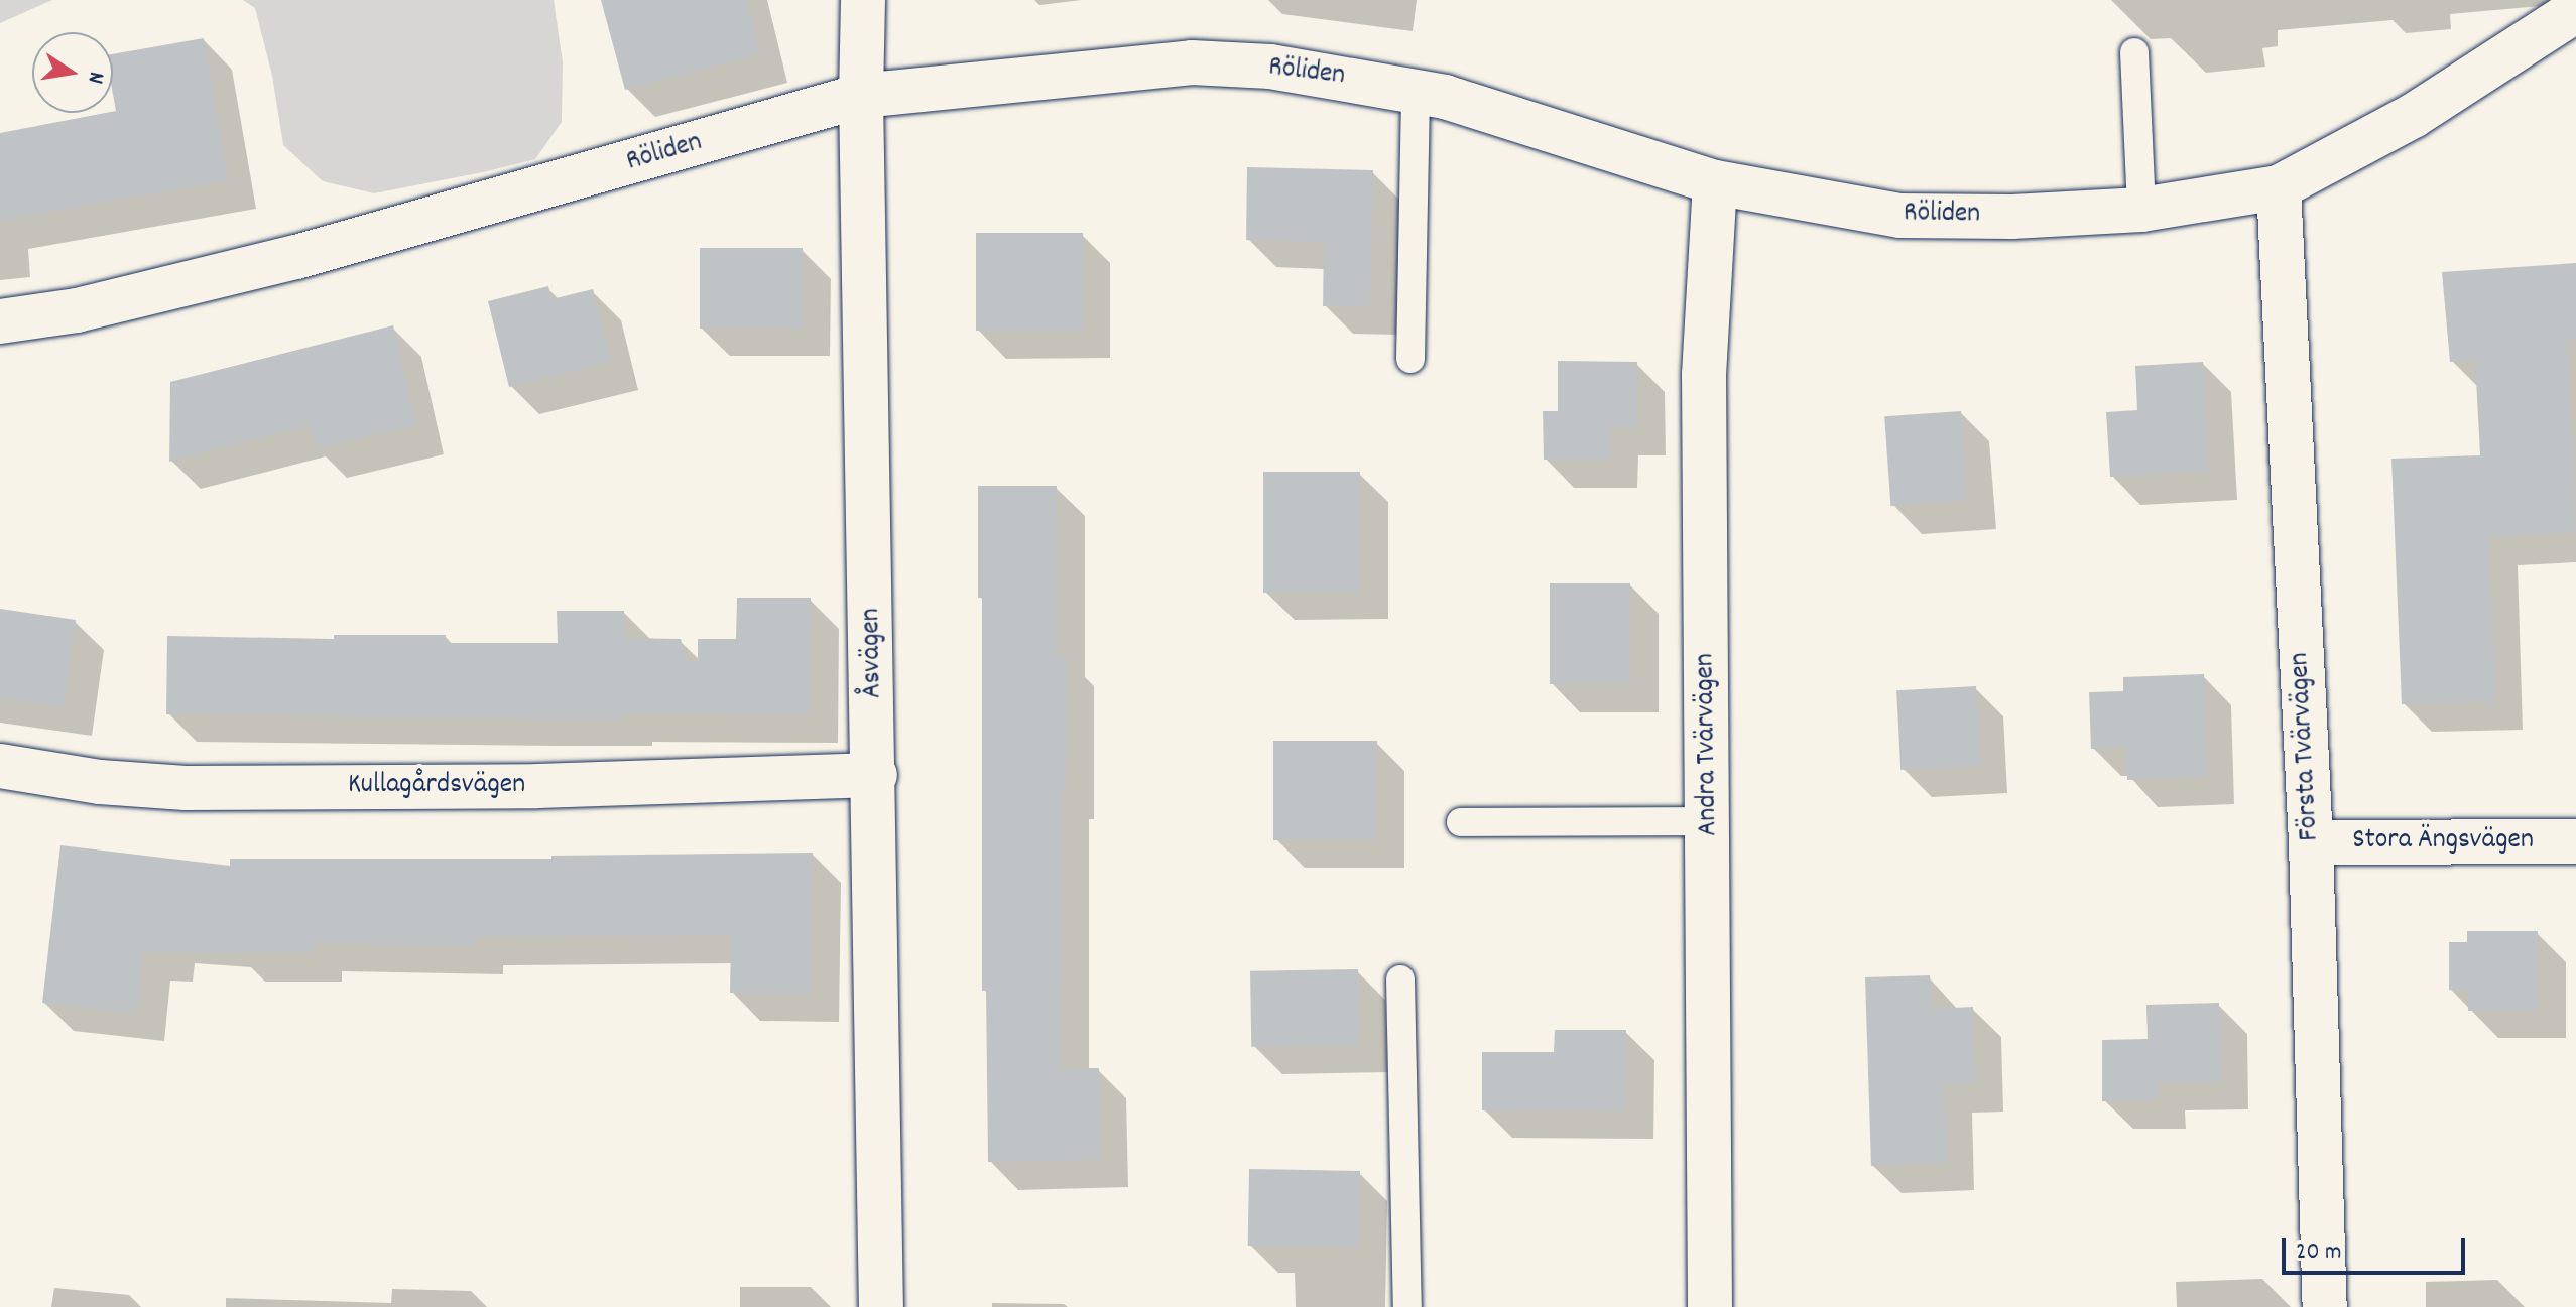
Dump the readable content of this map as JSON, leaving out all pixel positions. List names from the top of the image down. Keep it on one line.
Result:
{"streets":{"street":["Röliden","Åsvägen","Andra Tvärvägen","Första Tvärvägen","Kullagårdsvägen","Stora Ängsvägen"]},"crossings":[["Röliden","Åsvägen"],["Röliden","Andra Tvärvägen"],["Röliden","Första Tvärvägen"],["Åsvägen","Kullagårdsvägen"],["Första Tvärvägen","Stora Ängsvägen"]],"scale_bar":"20 m","north":"right"}
